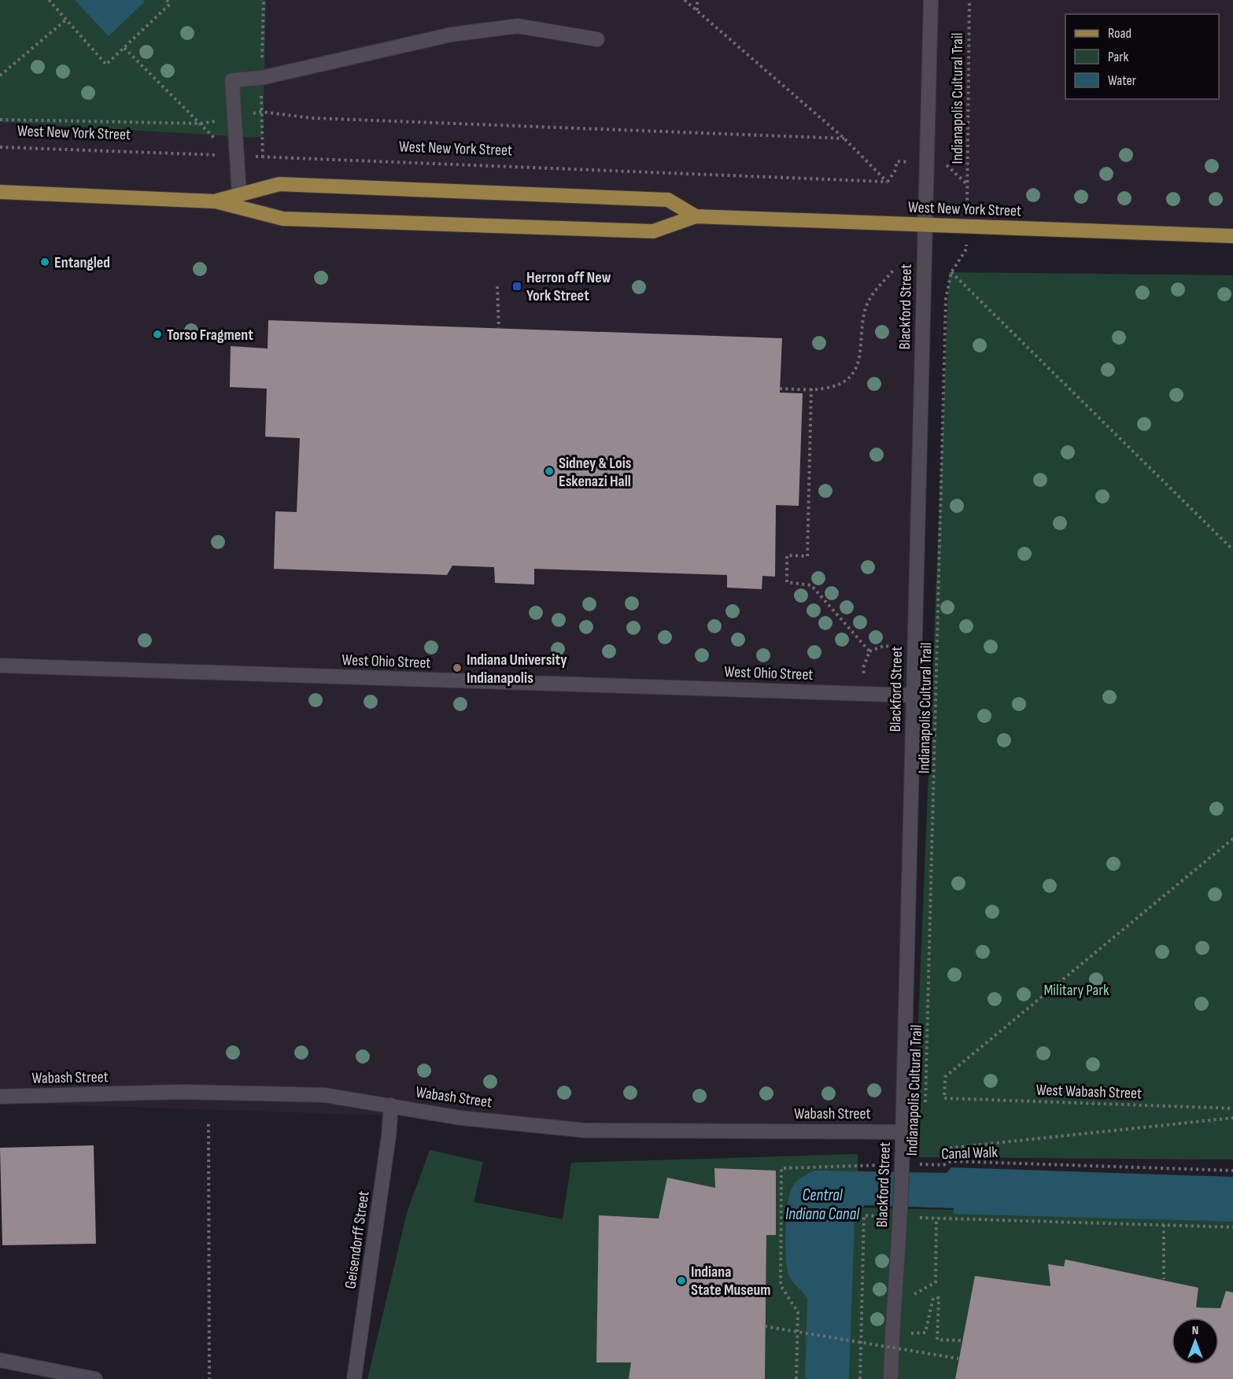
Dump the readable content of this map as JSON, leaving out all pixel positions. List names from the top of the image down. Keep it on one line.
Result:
{"streets":{"main road":["West New York Street"],"street":["Blackford Street","West Ohio Street","Wabash Street","Geisendorff Street"],"path":["Indianapolis Cultural Trail","West Wabash Street","Canal Walk"]},"crossings":[["Indianapolis Cultural Trail","West New York Street"],["Indianapolis Cultural Trail","Canal Walk"],["West New York Street","Blackford Street"],["Blackford Street","West Ohio Street"],["Blackford Street","Wabash Street"],["Blackford Street","Canal Walk"],["Wabash Street","Geisendorff Street"]],"water":["Central Indiana Canal"],"parks":["Military Park"],"places":{"other":["Entangled","Torso Fragment","Sidney & Lois Eskenazi Hall","Indiana University Indianapolis","Indiana State Museum"],"transit":["Herron off New York Street"]},"legend":["Road","Park","Water"],"north":"top"}
